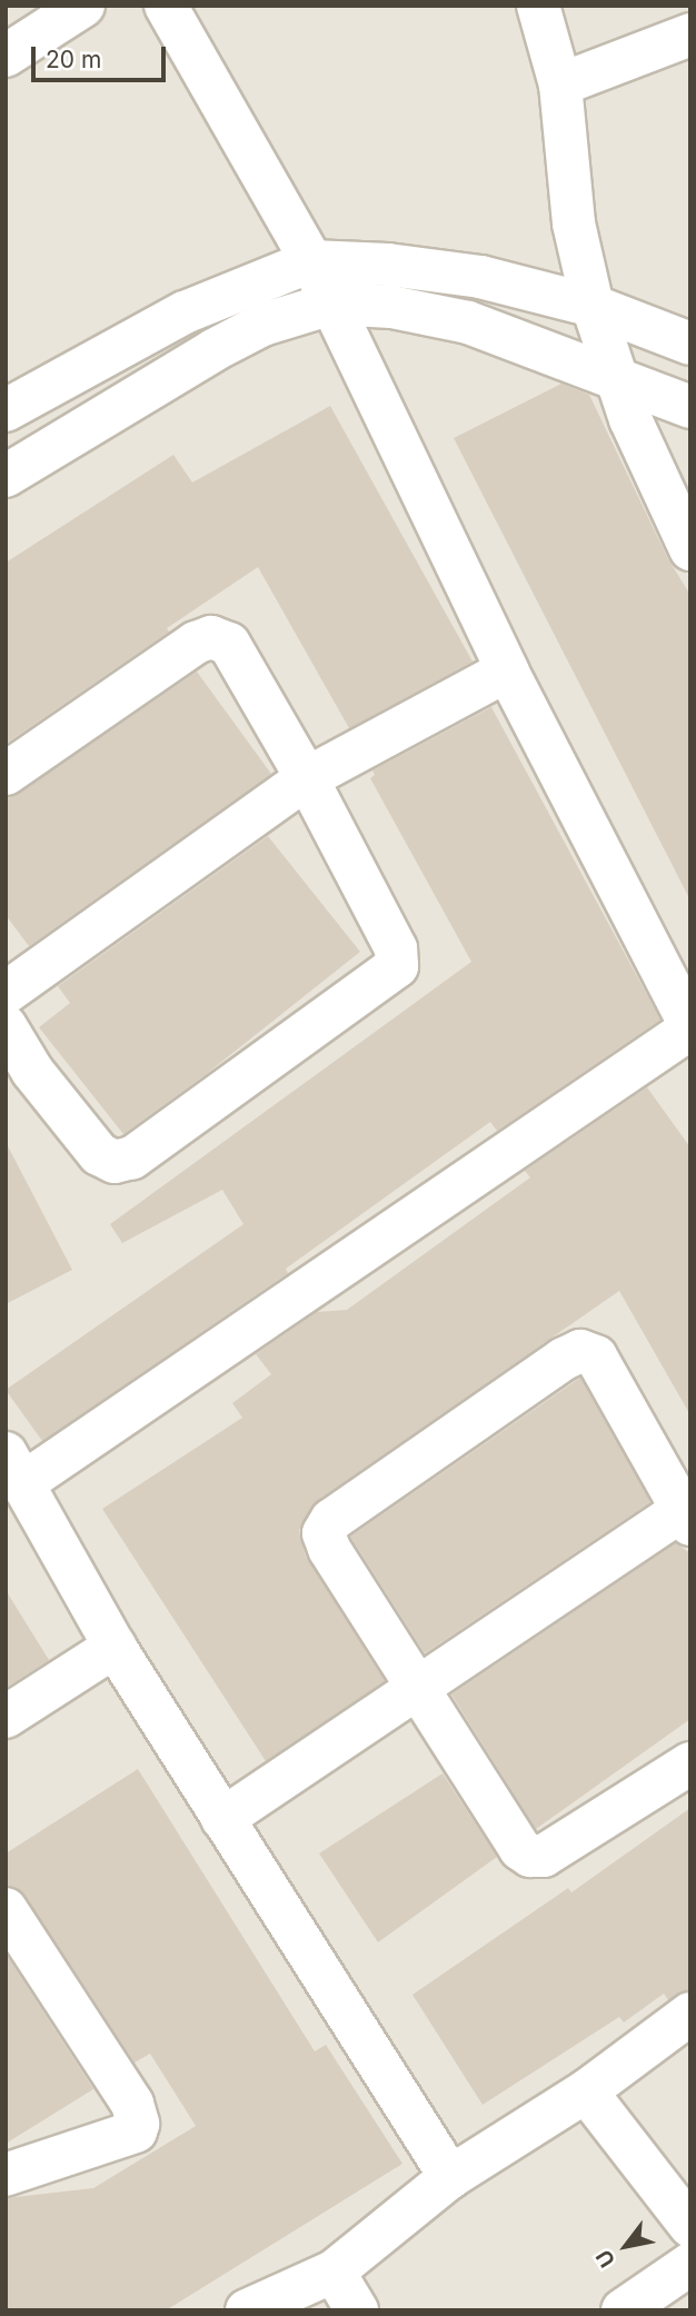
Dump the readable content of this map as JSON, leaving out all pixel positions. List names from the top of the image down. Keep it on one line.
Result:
{"scale_bar":"20 m","north":"bottom left"}
